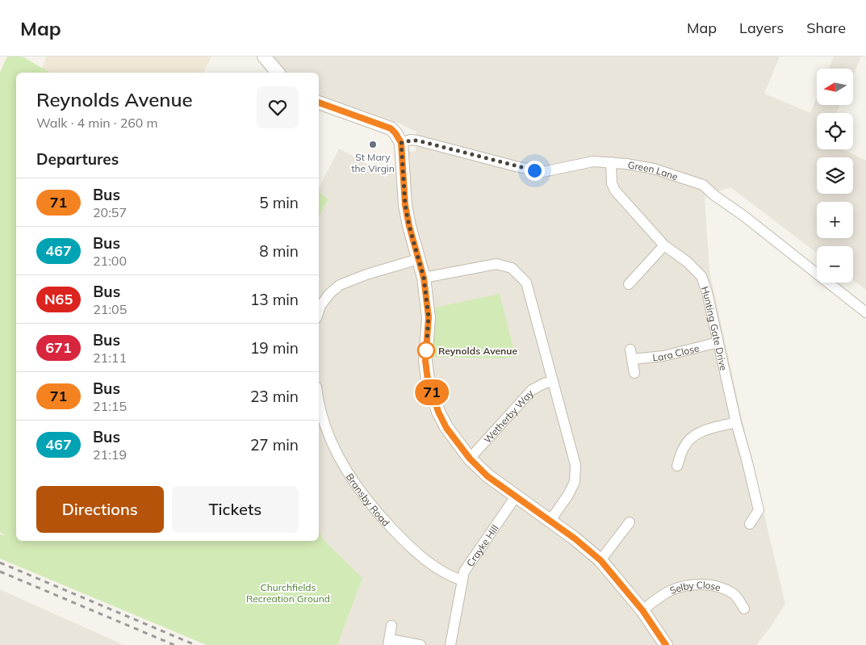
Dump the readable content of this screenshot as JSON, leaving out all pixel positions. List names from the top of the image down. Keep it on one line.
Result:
{"streets":{"street":["Green Lane","Hunting Gate Drive","Lara Close","Wetherby Way","Bransby Road","Crayke Hill","Selby Close"]},"crossings":[["Green Lane","Hunting Gate Drive"],["Hunting Gate Drive","Lara Close"],["Bransby Road","Crayke Hill"]],"parks":["Churchfields Recreation Ground"],"places":["St Mary the Virgin","Reynolds Avenue"],"lines":["bus line 71"],"north":"left","page":{"header":"Map","nav":["Map","Layers","Share"],"on_map":"71","map_buttons":["+","−"],"heading":[["Reynolds Avenue","Walk · 4 min · 260 m"],"Departures"],"list":[{"mark":"71","name":"Bus","note":"20:57","value":"5 min"},{"mark":"467","name":"Bus","note":"21:00","value":"8 min"},{"mark":"N65","name":"Bus","note":"21:05","value":"13 min"},{"mark":"671","name":"Bus","note":"21:11","value":"19 min"},{"mark":"71","name":"Bus","note":"21:15","value":"23 min"},{"mark":"467","name":"Bus","note":"21:19","value":"27 min"}],"buttons":["Directions","Tickets"]}}
